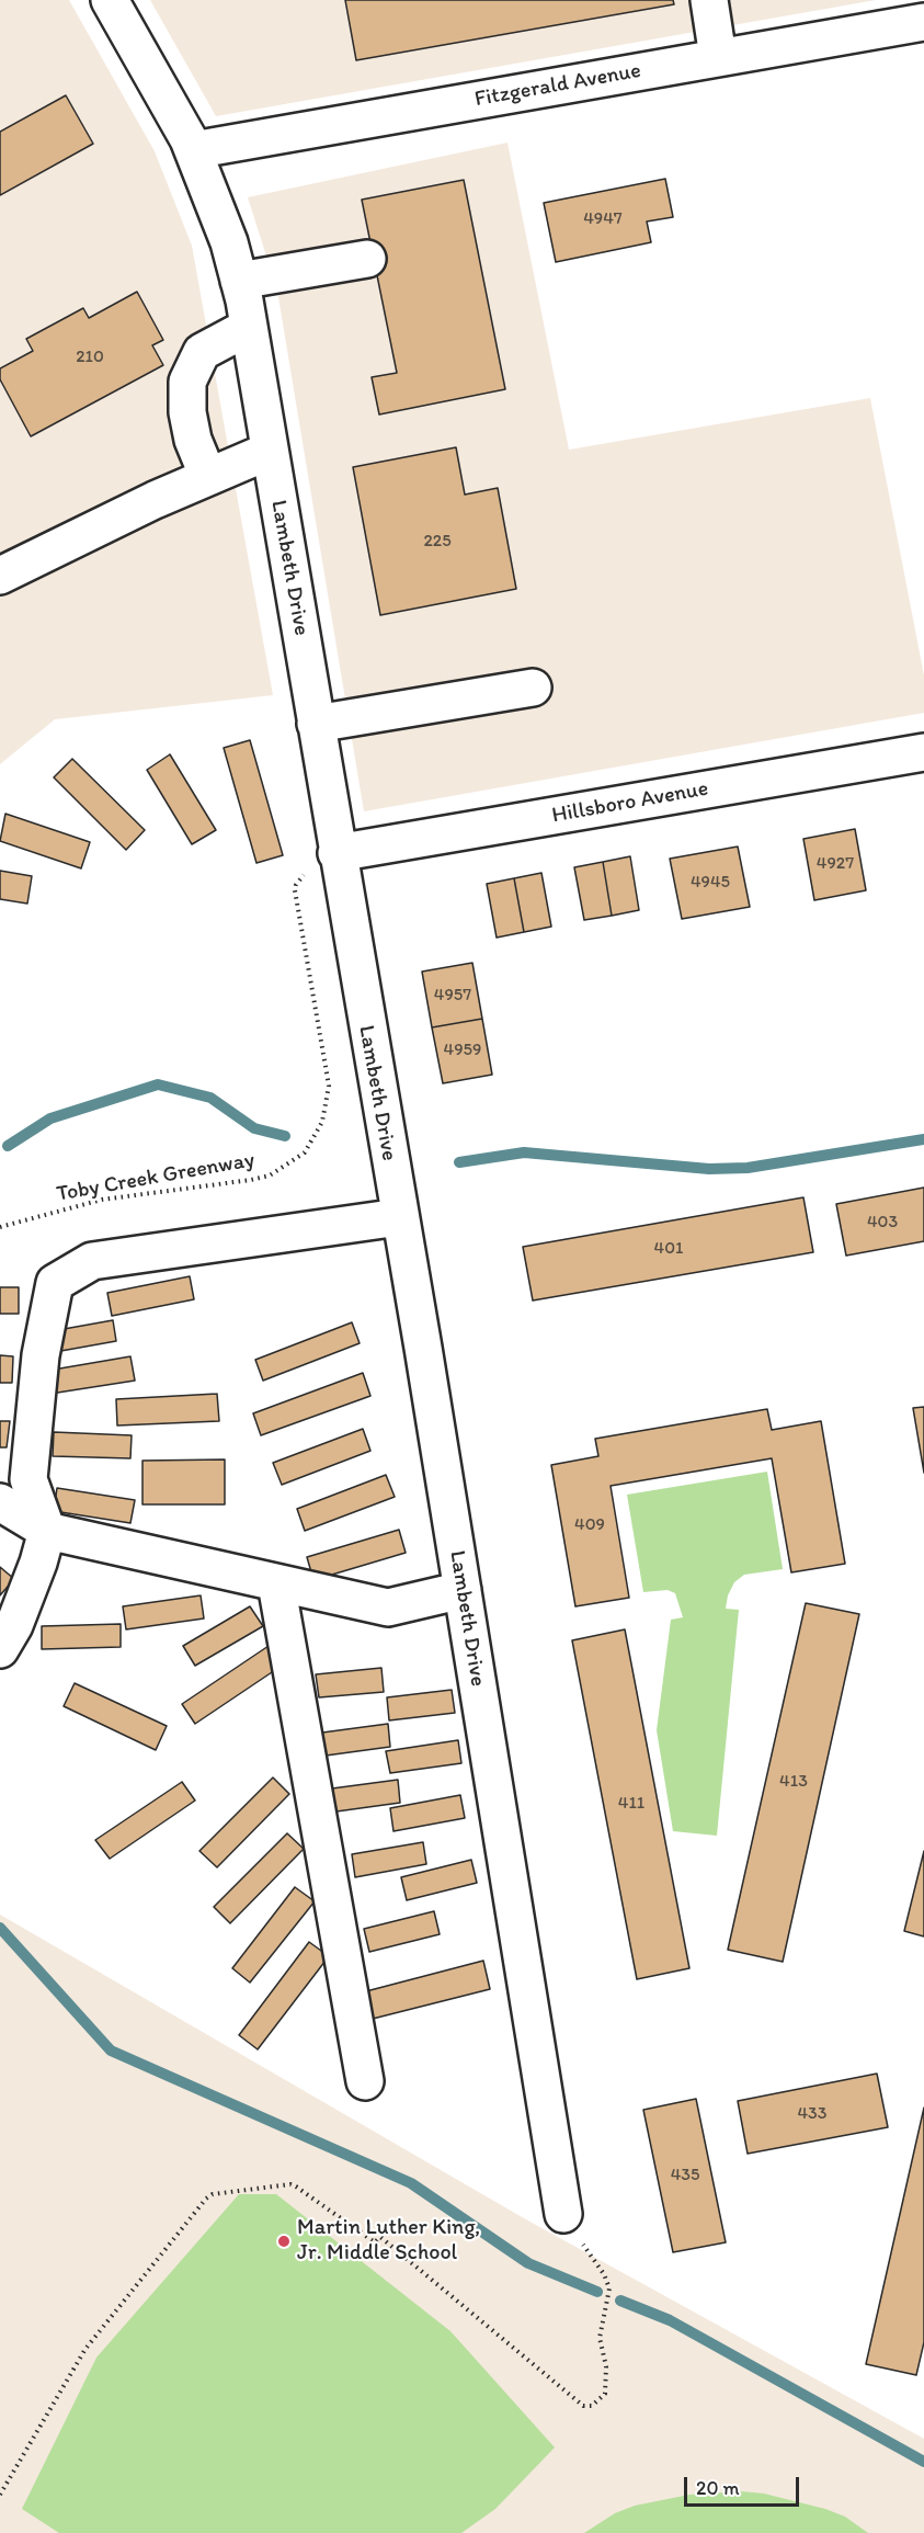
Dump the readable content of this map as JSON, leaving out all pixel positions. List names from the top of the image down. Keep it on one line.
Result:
{"streets":{"street":["Fitzgerald Avenue","Lambeth Drive","Hillsboro Avenue"],"path":["Toby Creek Greenway"]},"crossings":[["Fitzgerald Avenue","Lambeth Drive"],["Lambeth Drive","Hillsboro Avenue"],["Lambeth Drive","Toby Creek Greenway"],["Hillsboro Avenue","Toby Creek Greenway"]],"places":["Martin Luther King, Jr. Middle School"],"house_numbers":["4947","210","225","4927","4945","4957","4959","403","401","409","413","411","433","435"],"scale_bar":"20 m"}
